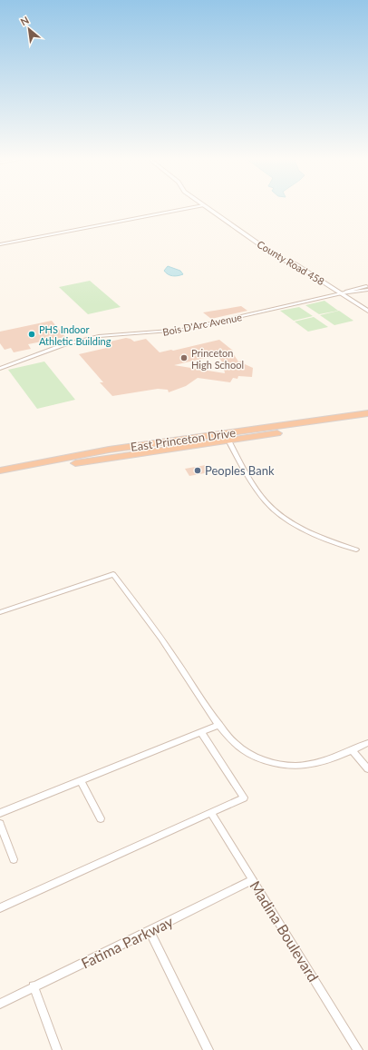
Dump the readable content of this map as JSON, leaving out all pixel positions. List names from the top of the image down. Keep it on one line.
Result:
{"streets":{"highway":["East Princeton Drive"],"street":["County Road 458","Bois D'Arc Avenue","Madina Boulevard","Fatima Parkway"]},"crossings":[["County Road 458","Bois D'Arc Avenue"],["Madina Boulevard","Fatima Parkway"]],"places":["PHS Indoor Athletic Building","Princeton High School","Peoples Bank"],"north":"top left"}
